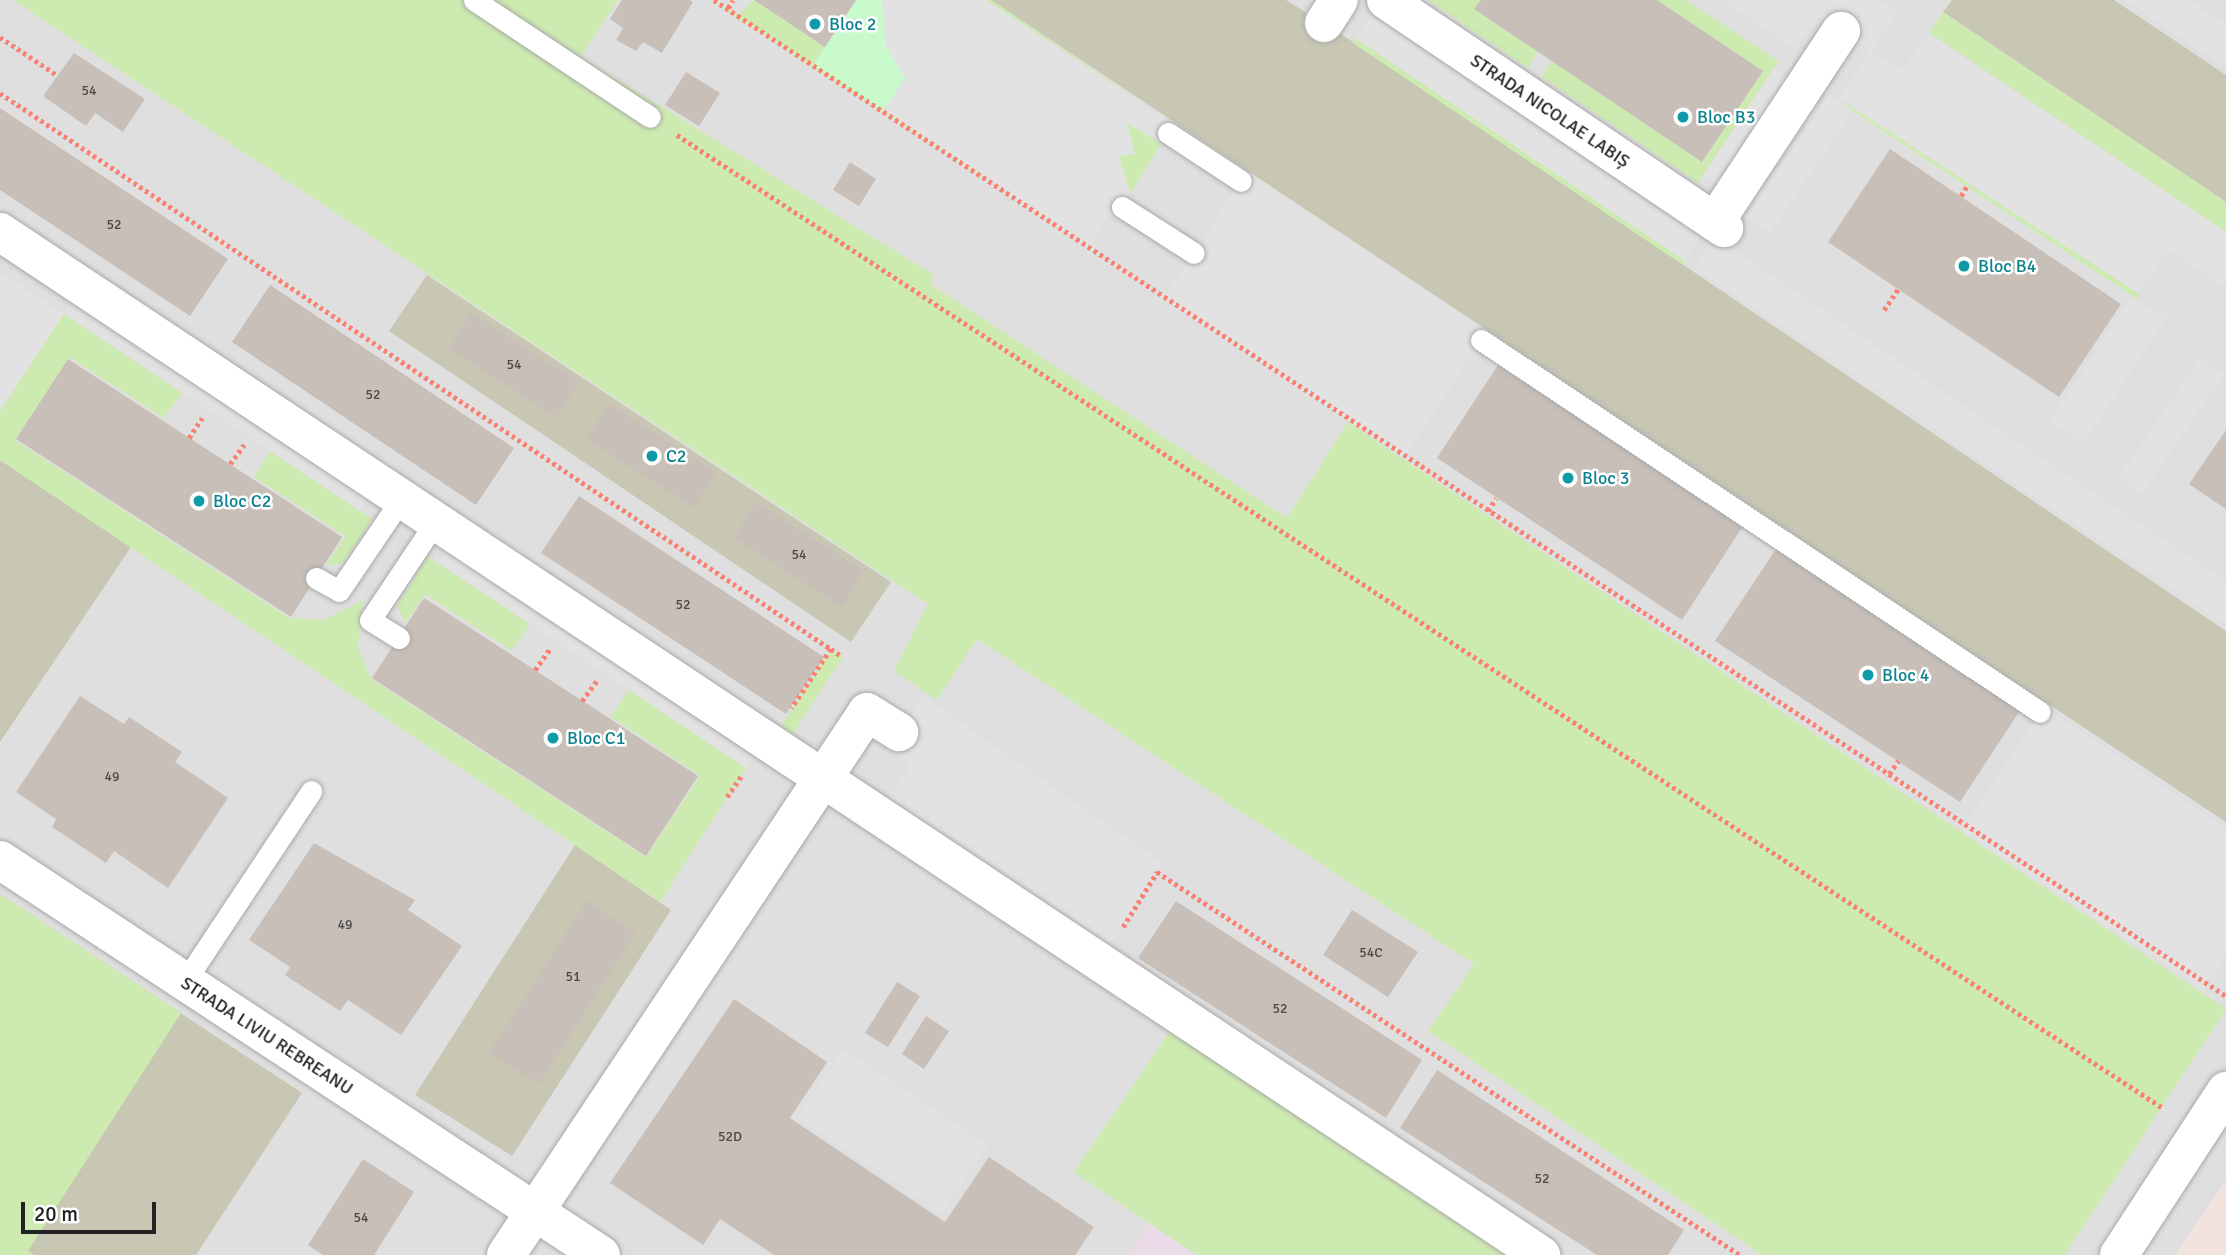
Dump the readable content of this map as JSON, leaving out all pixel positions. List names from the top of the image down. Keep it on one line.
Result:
{"streets":{"street":["STRADA NICOLAE LABIȘ","STRADA LIVIU REBREANU"]},"places":["Bloc 2","Bloc B3","Bloc B4","C2","Bloc 3","Bloc C2","Bloc 4","Bloc C1"],"house_numbers":["54","52","54","52","54","52","49","49","54C","51","52","52D","52","54"],"scale_bar":"20 m"}
